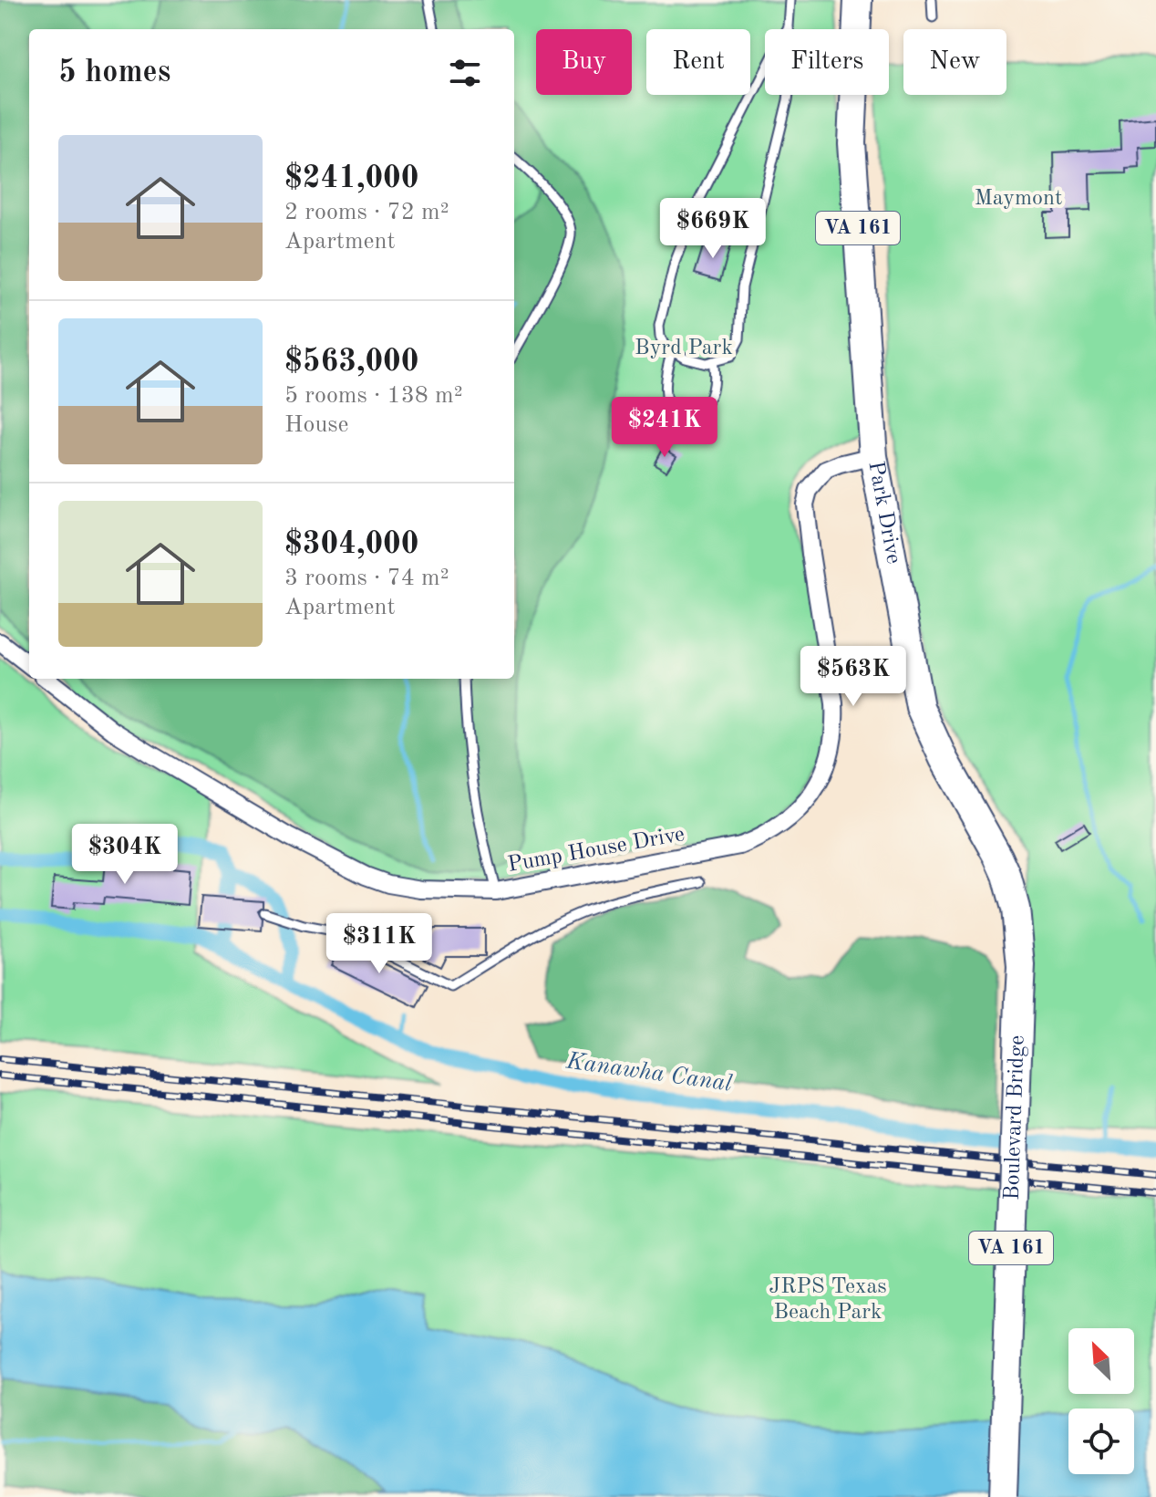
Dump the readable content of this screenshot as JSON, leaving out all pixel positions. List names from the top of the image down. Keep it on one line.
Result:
{"streets":{"main road":["VA 161","Park Drive","Boulevard Bridge"],"street":["Pump House Drive"]},"crossings":[["Park Drive","Pump House Drive"],["Park Drive","Boulevard Bridge"]],"water":["Kanawha Canal"],"parks":["Maymont","Byrd Park","JRPS Texas Beach Park"],"north":"top left","page":{"chip":["Buy","Rent","Filters","New"],"heading":"5 homes","list":[{"name":"$241,000","note":"2 rooms · 72 m² · Apartment"},{"name":"$563,000","note":"5 rooms · 138 m² · House"},{"name":"$304,000","note":"3 rooms · 74 m² · Apartment"}],"price":["$669K","$241K","$563K","$304K","$311K"]}}
